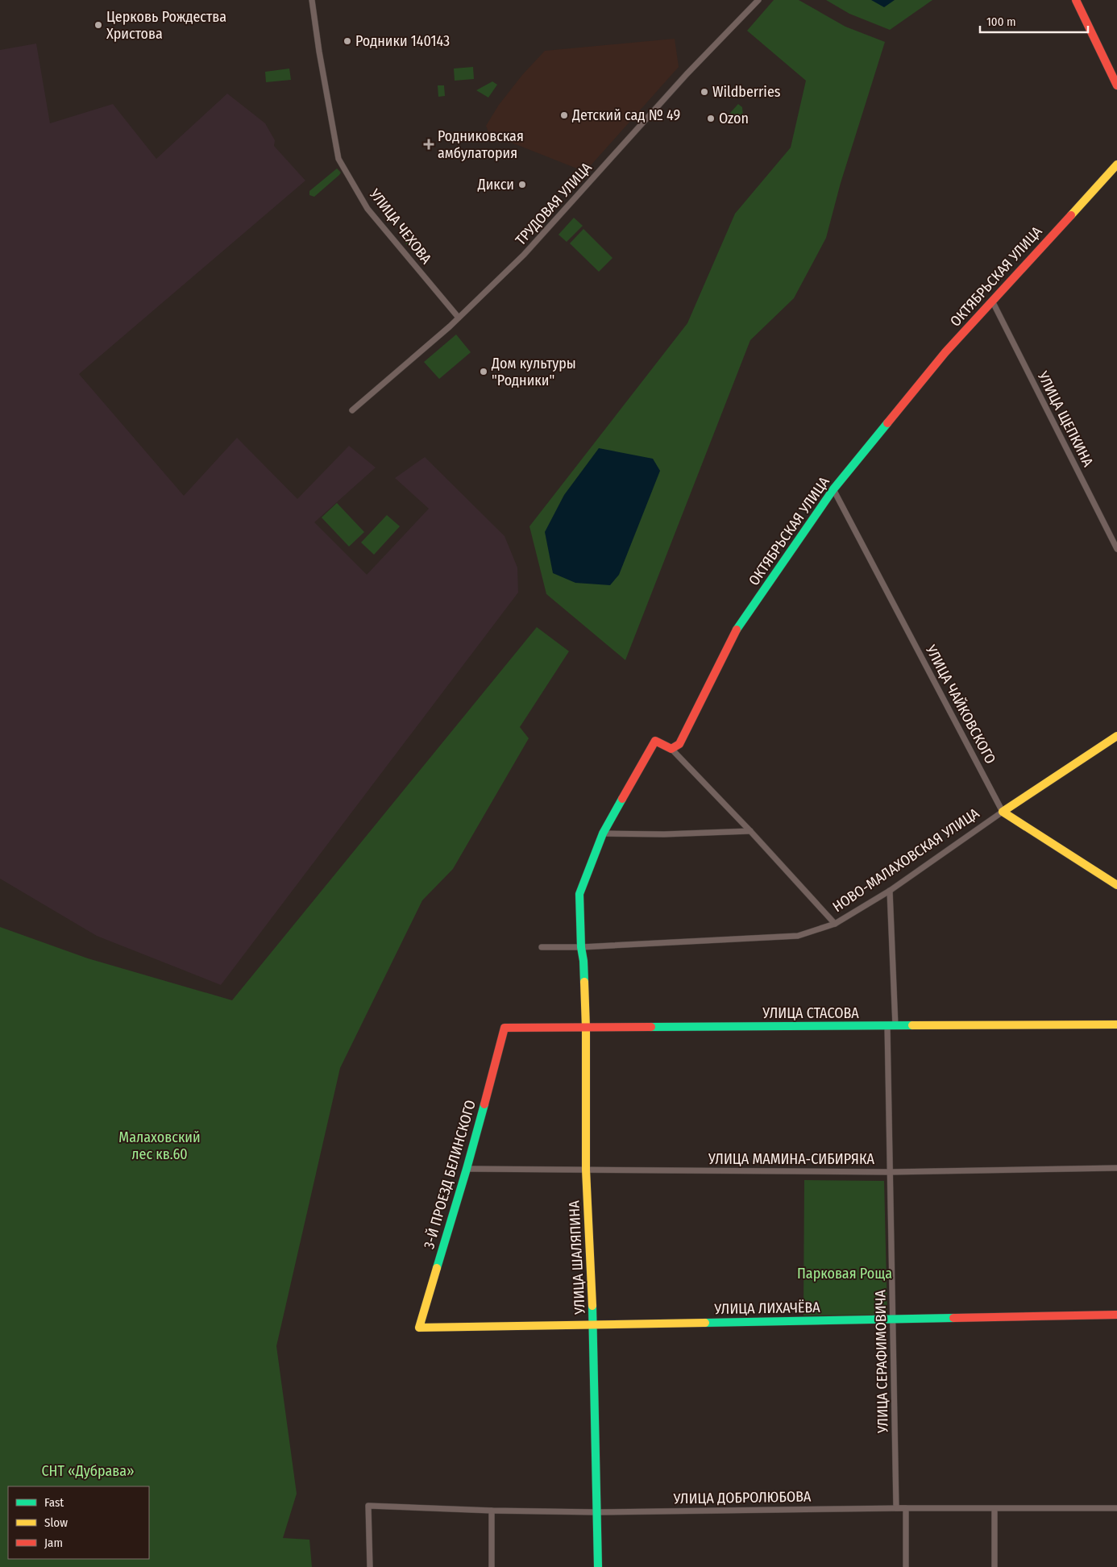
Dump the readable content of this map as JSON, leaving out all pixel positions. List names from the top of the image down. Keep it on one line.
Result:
{"streets":{"street":["ТРУДОВАЯ УЛИЦА","УЛИЦА ЧЕХОВА","ОКТЯБРЬСКАЯ УЛИЦА","УЛИЦА ЩЕПКИНА","УЛИЦА ЧАЙКОВСКОГО","НОВО-МАЛАХОВСКАЯ УЛИЦА","УЛИЦА СТАСОВА","УЛИЦА МАМИНА-СИБИРЯКА","3-Й ПРОЕЗД БЕЛИНСКОГО","УЛИЦА ШАЛЯПИНА","УЛИЦА ЛИХАЧЁВА","УЛИЦА СЕРАФИМОВИЧА","УЛИЦА ДОБРОЛЮБОВА"]},"crossings":[["ТРУДОВАЯ УЛИЦА","УЛИЦА ЧЕХОВА"],["ОКТЯБРЬСКАЯ УЛИЦА","УЛИЦА ЩЕПКИНА"],["ОКТЯБРЬСКАЯ УЛИЦА","УЛИЦА ЧАЙКОВСКОГО"],["УЛИЦА ЧАЙКОВСКОГО","НОВО-МАЛАХОВСКАЯ УЛИЦА"],["НОВО-МАЛАХОВСКАЯ УЛИЦА","УЛИЦА ШАЛЯПИНА"],["НОВО-МАЛАХОВСКАЯ УЛИЦА","УЛИЦА СЕРАФИМОВИЧА"],["УЛИЦА СТАСОВА","3-Й ПРОЕЗД БЕЛИНСКОГО"],["УЛИЦА СТАСОВА","УЛИЦА ШАЛЯПИНА"],["УЛИЦА СТАСОВА","УЛИЦА СЕРАФИМОВИЧА"],["УЛИЦА МАМИНА-СИБИРЯКА","3-Й ПРОЕЗД БЕЛИНСКОГО"],["УЛИЦА МАМИНА-СИБИРЯКА","УЛИЦА ШАЛЯПИНА"],["УЛИЦА МАМИНА-СИБИРЯКА","УЛИЦА СЕРАФИМОВИЧА"],["3-Й ПРОЕЗД БЕЛИНСКОГО","УЛИЦА ЛИХАЧЁВА"],["УЛИЦА ШАЛЯПИНА","УЛИЦА ЛИХАЧЁВА"],["УЛИЦА ШАЛЯПИНА","УЛИЦА ДОБРОЛЮБОВА"],["УЛИЦА ЛИХАЧЁВА","УЛИЦА СЕРАФИМОВИЧА"],["УЛИЦА СЕРАФИМОВИЧА","УЛИЦА ДОБРОЛЮБОВА"]],"parks":["Малаховский лес кв.60","Парковая Роща","СНТ «Дубрава»"],"places":{"other":["Церковь Рождества Христова","Родники 140143","Wildberries","Детский сад № 49","Ozon","Дикси","Дом культуры \"Родники\""],"health":["Родниковская амбулатория"]},"legend":["Fast","Slow","Jam"],"scale_bar":"100 m"}
